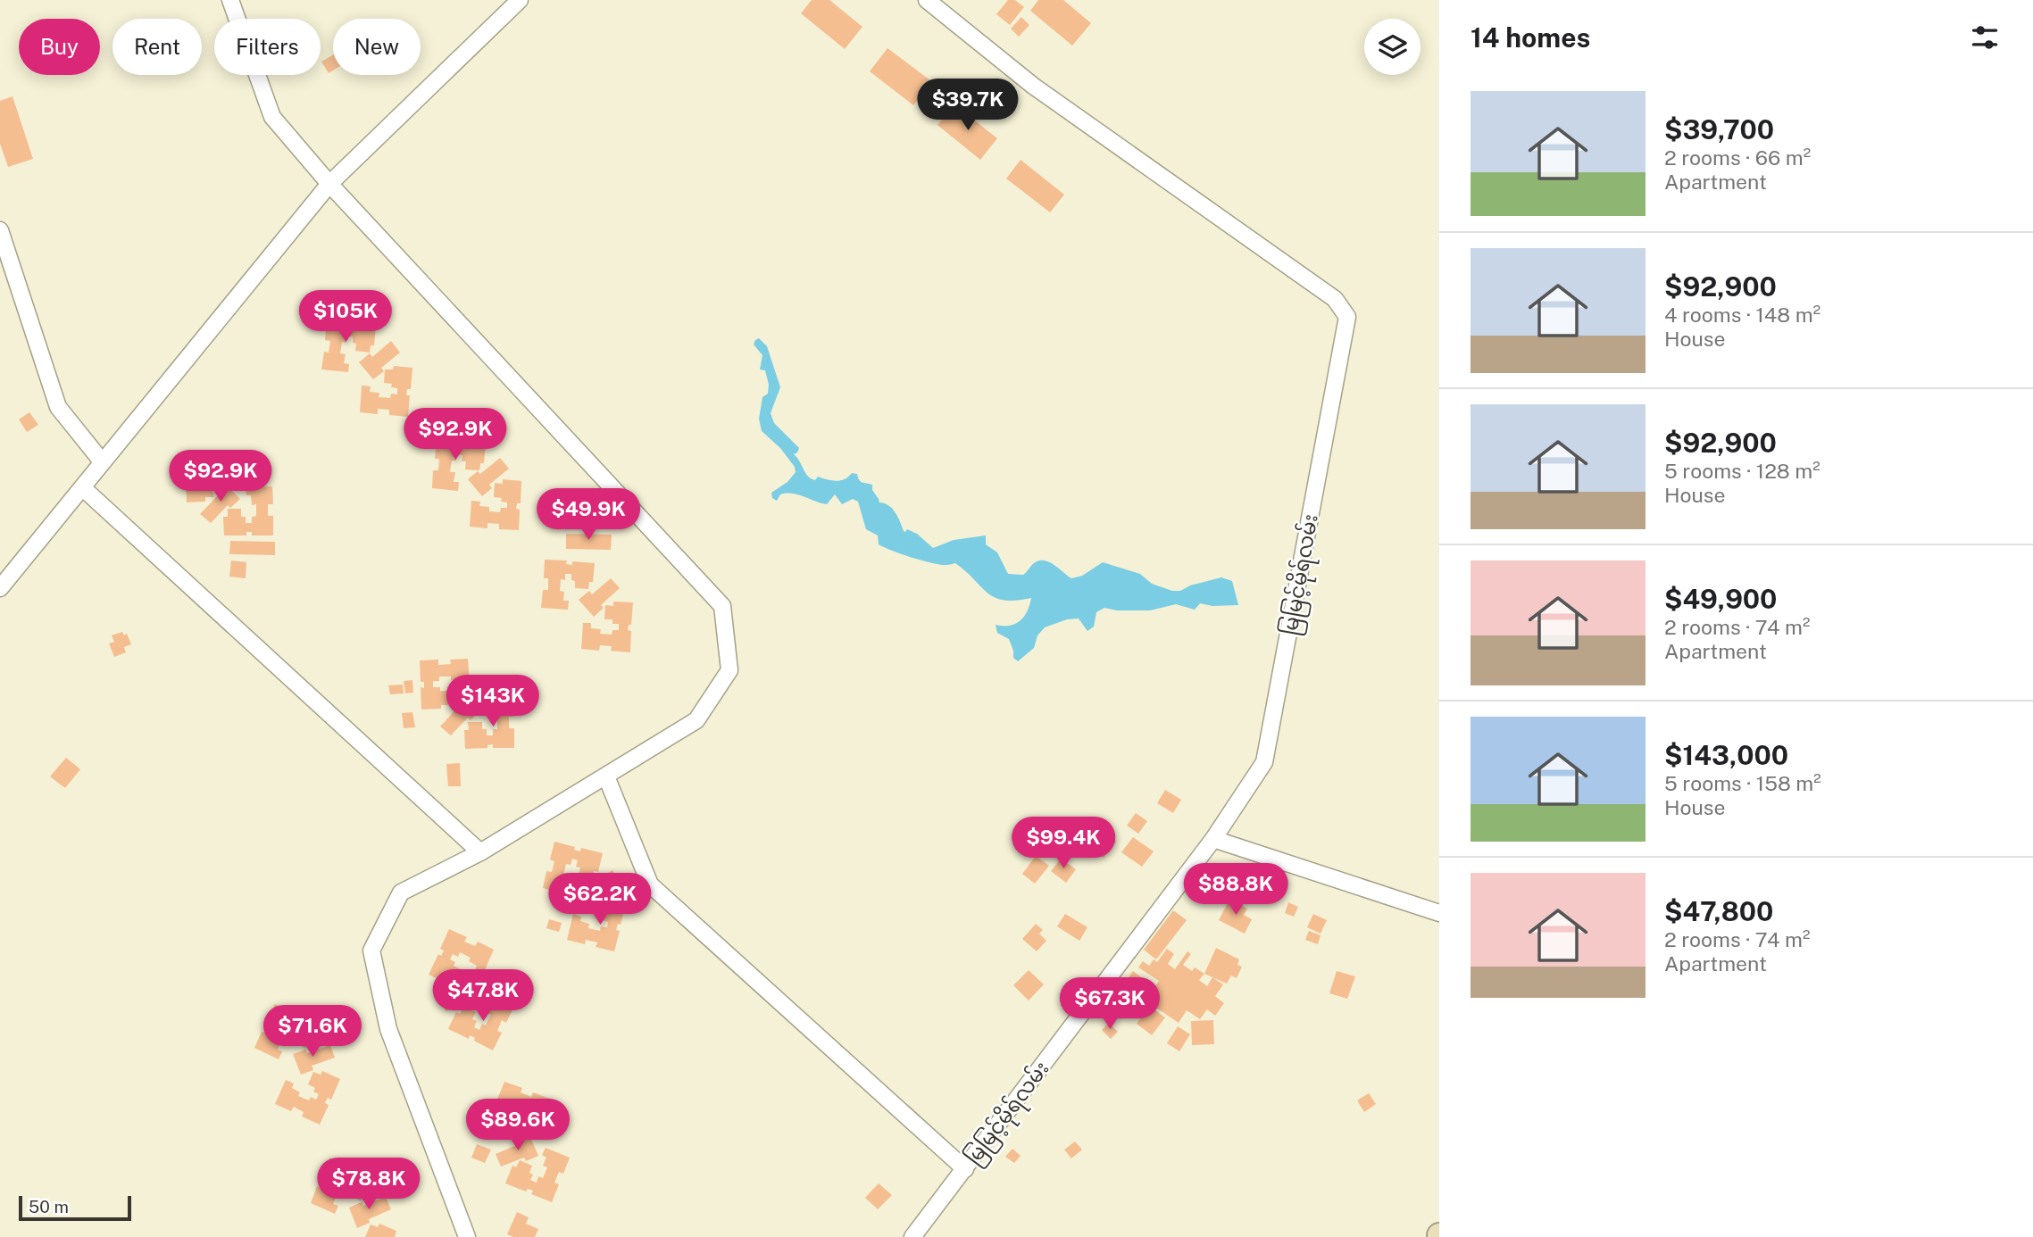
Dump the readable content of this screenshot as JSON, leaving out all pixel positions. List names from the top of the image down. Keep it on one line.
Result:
{"streets":{"street":["မြမြင့်မိုရ်လမ်း"]},"scale_bar":"50 m","page":{"heading":"14 homes","chip":["Buy","Rent","Filters","New"],"list":[{"name":"$39,700","note":"2 rooms · 66 m² · Apartment"},{"name":"$92,900","note":"4 rooms · 148 m² · House"},{"name":"$92,900","note":"5 rooms · 128 m² · House"},{"name":"$49,900","note":"2 rooms · 74 m² · Apartment"},{"name":"$143,000","note":"5 rooms · 158 m² · House"},{"name":"$47,800","note":"2 rooms · 74 m² · Apartment"}],"price":["$39.7K","$105K","$92.9K","$92.9K","$49.9K","$143K","$99.4K","$88.8K","$62.2K","$47.8K","$67.3K","$71.6K","$89.6K","$78.8K"],"scale":"50 m"}}
